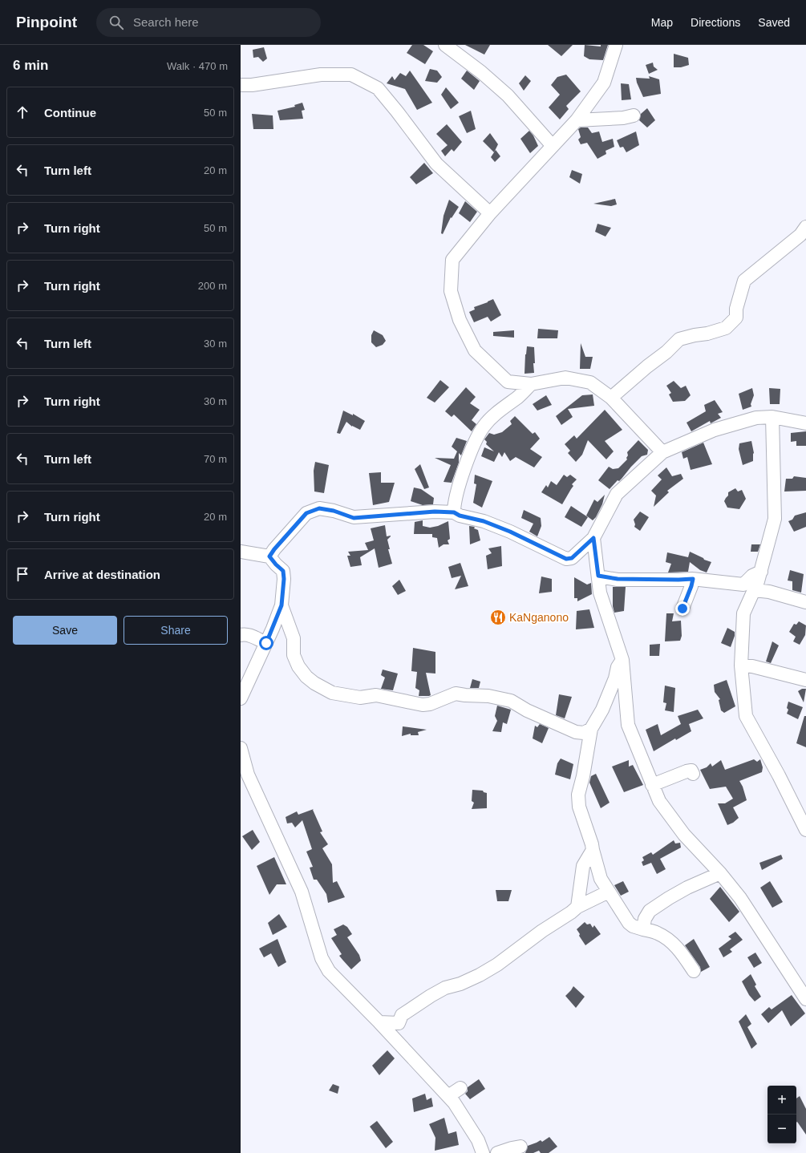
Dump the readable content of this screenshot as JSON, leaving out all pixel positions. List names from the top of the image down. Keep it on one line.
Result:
{"places":{"restaurant":["KaNganono"]},"page":{"header":"Pinpoint","search":"Search here","nav":["Map","Directions","Saved"],"heading":["6 min","Walk · 470 m"],"list":[["Continue","50 m"],["Turn left","20 m"],["Turn right","50 m"],["Turn right","200 m"],["Turn left","30 m"],["Turn right","30 m"],["Turn left","70 m"],["Turn right","20 m"],"Arrive at destination"],"buttons":["Save","Share"],"map_buttons":["+","−"]}}
